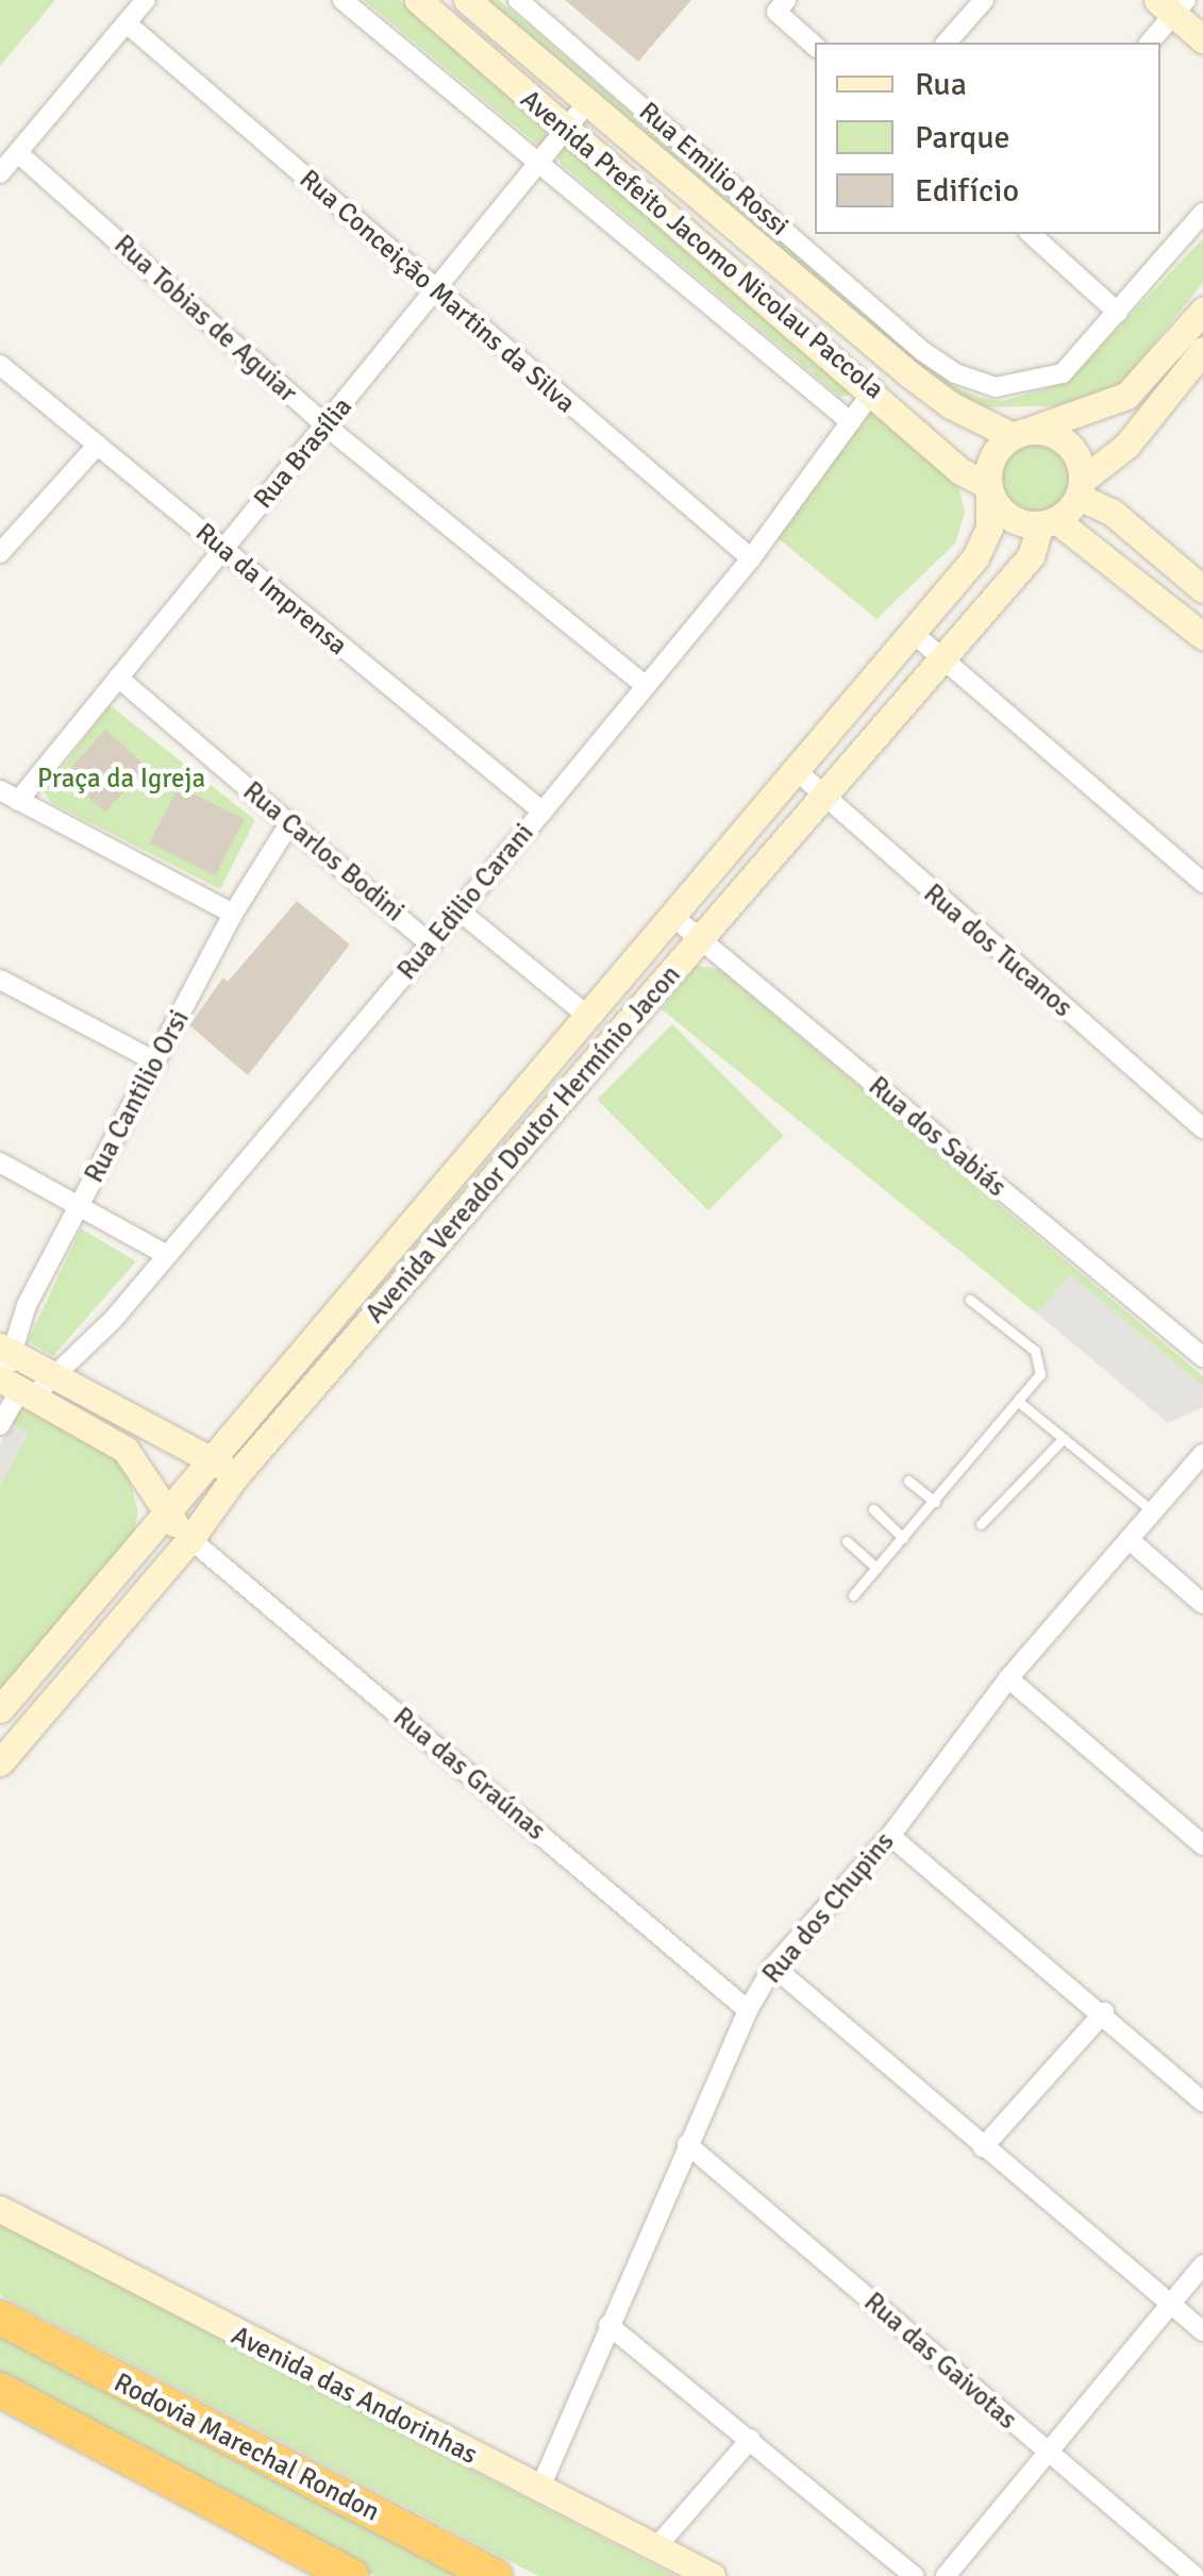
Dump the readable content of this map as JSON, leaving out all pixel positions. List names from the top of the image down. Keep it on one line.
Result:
{"streets":{"highway":["Rodovia Marechal Rondon"],"street":["Rua Emilio Rossi","Avenida Prefeito Jacomo Nicolau Paccola","Rua Conceição Martins da Silva","Rua Tobias de Aguiar","Rua Brasília","Rua da Imprensa","Rua Carlos Bodini","Rua Edilio Carani","Rua dos Tucanos","Rua Cantilio Orsi","Rua dos Sabiás","Avenida Vereador Doutor Hermínio Jacon","Rua das Graúnas","Rua dos Chupins","Rua das Gaivotas","Avenida das Andorinhas"]},"crossings":[["Avenida Prefeito Jacomo Nicolau Paccola","Rua Brasília"],["Avenida Prefeito Jacomo Nicolau Paccola","Rua Edilio Carani"],["Avenida Prefeito Jacomo Nicolau Paccola","Avenida Vereador Doutor Hermínio Jacon"],["Rua Conceição Martins da Silva","Rua Brasília"],["Rua Conceição Martins da Silva","Rua Edilio Carani"],["Rua Tobias de Aguiar","Rua Brasília"],["Rua Tobias de Aguiar","Rua Edilio Carani"],["Rua Brasília","Rua da Imprensa"],["Rua Brasília","Rua Carlos Bodini"],["Rua da Imprensa","Rua Edilio Carani"],["Rua Carlos Bodini","Rua Edilio Carani"],["Rua Carlos Bodini","Rua Cantilio Orsi"],["Rua Edilio Carani","Rua Cantilio Orsi"],["Rua dos Tucanos","Avenida Vereador Doutor Hermínio Jacon"],["Rua dos Sabiás","Avenida Vereador Doutor Hermínio Jacon"],["Avenida Vereador Doutor Hermínio Jacon","Rua das Graúnas"],["Rua das Graúnas","Rua dos Chupins"],["Rua dos Chupins","Rua das Gaivotas"],["Rua dos Chupins","Avenida das Andorinhas"]],"parks":["Praça da Igreja"],"legend":["Rua","Parque","Edifício"]}
